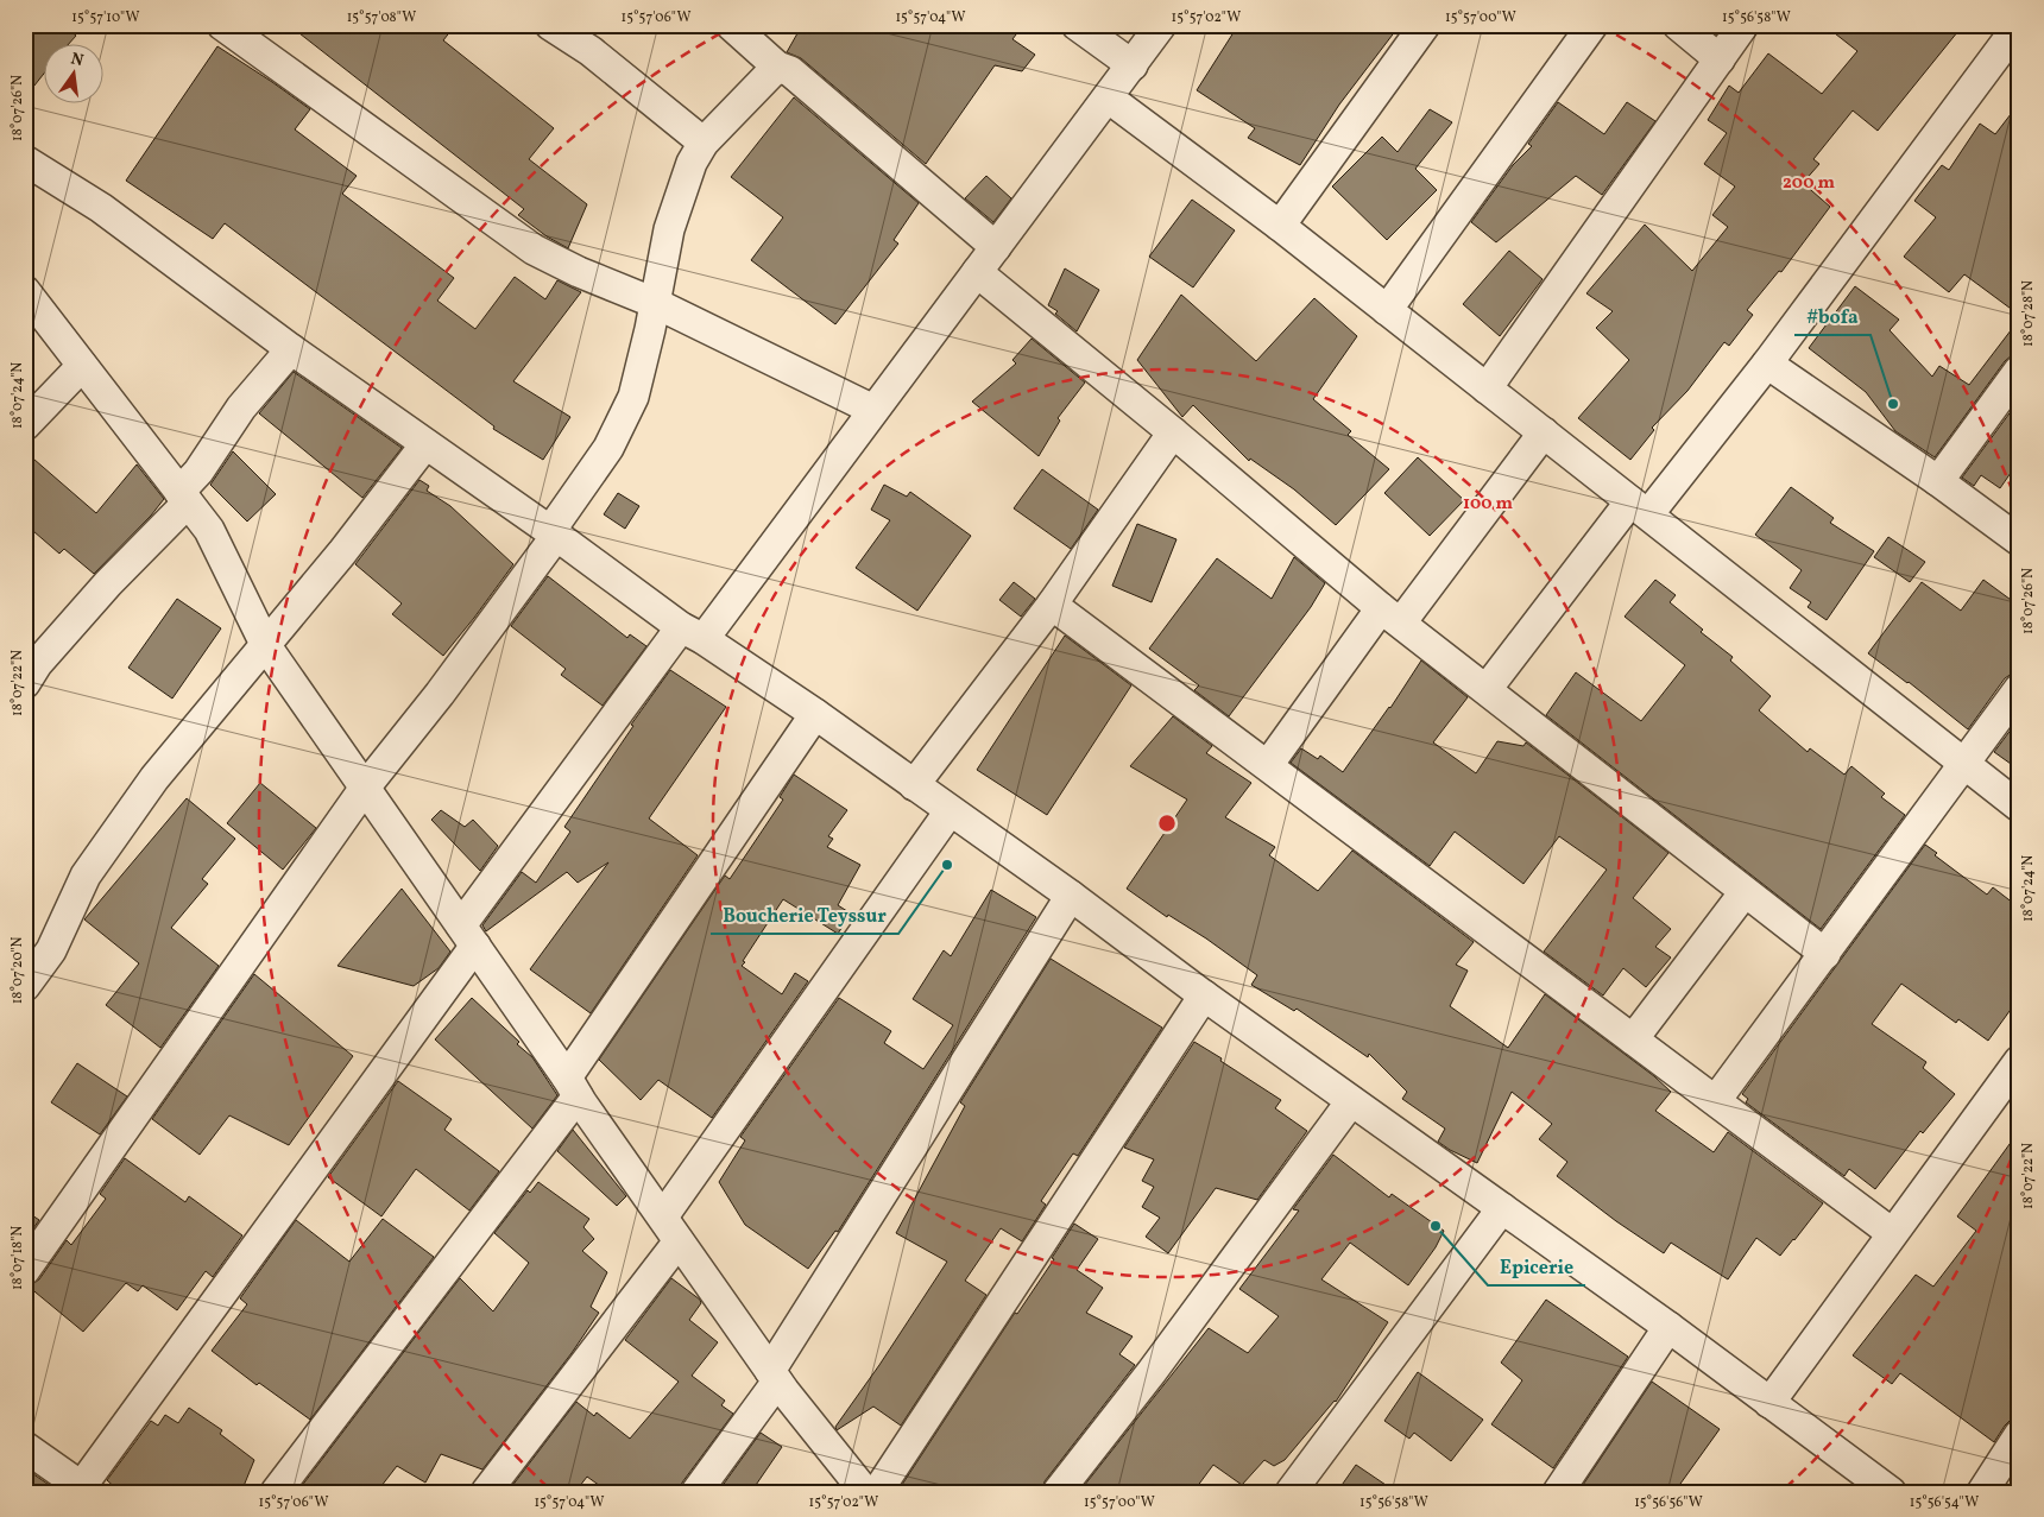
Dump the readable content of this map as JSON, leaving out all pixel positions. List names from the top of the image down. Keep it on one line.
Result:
{"places":["#bofa","Boucherie Teyssur","Epicerie"],"north":"top","coordinates":["15°57'10\"W","15°57'08\"W","15°57'06\"W","15°57'04\"W","15°57'02\"W","15°57'00\"W","15°56'58\"W","18°07'26\"N","18°07'28\"N","18°07'24\"N","18°07'22\"N","18°07'20\"N","18°07'18\"N","15°56'56\"W","15°56'54\"W"],"rings":["200 m","100 m"]}
